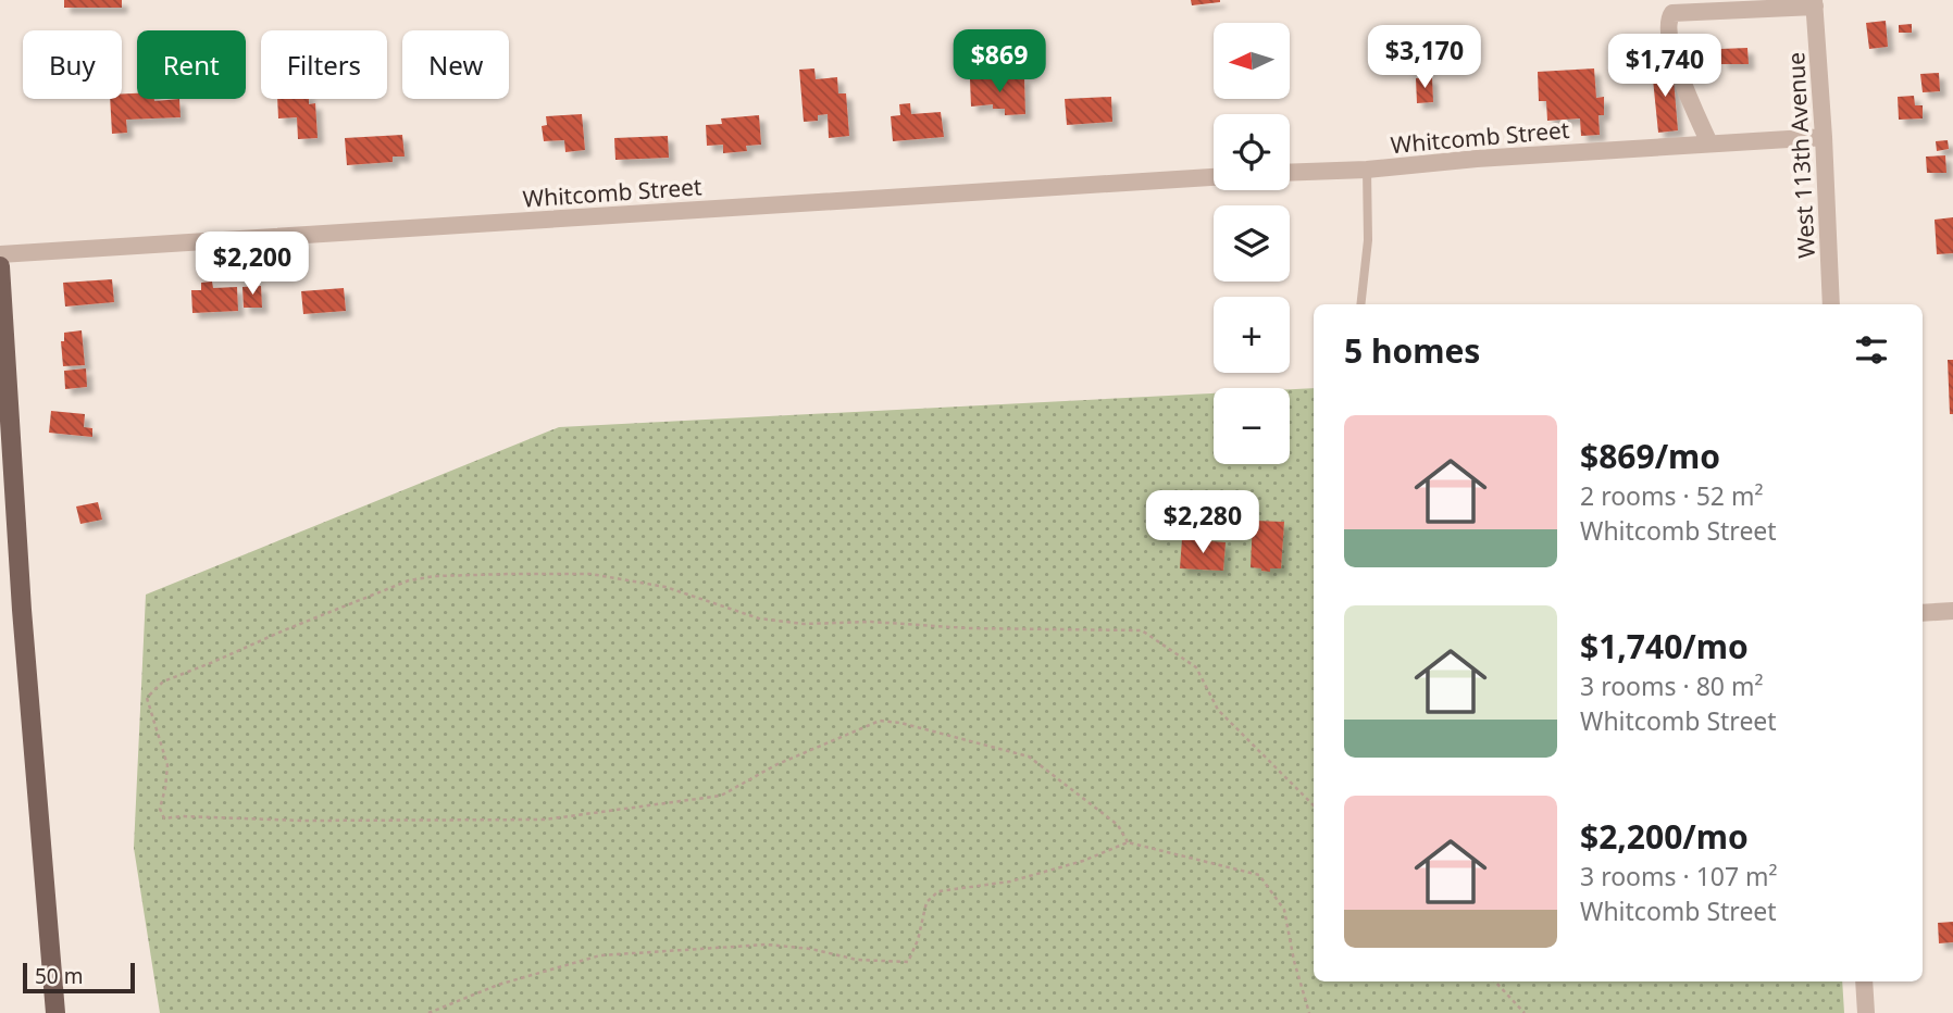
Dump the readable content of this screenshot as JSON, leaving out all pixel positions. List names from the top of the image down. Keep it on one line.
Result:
{"streets":{"street":["Whitcomb Street","West 113th Avenue"]},"crossings":[["Whitcomb Street","West 113th Avenue"]],"scale_bar":"50 m","north":"left","page":{"map_buttons":["+","−"],"price":["$3,170","$869","$1,740","$2,200","$2,280"],"chip":["Buy","Rent","Filters","New"],"heading":"5 homes","list":[{"name":"$869/mo","note":"2 rooms · 52 m² · Whitcomb Street"},{"name":"$1,740/mo","note":"3 rooms · 80 m² · Whitcomb Street"},{"name":"$2,200/mo","note":"3 rooms · 107 m² · Whitcomb Street"}],"scale":"50 m"}}
